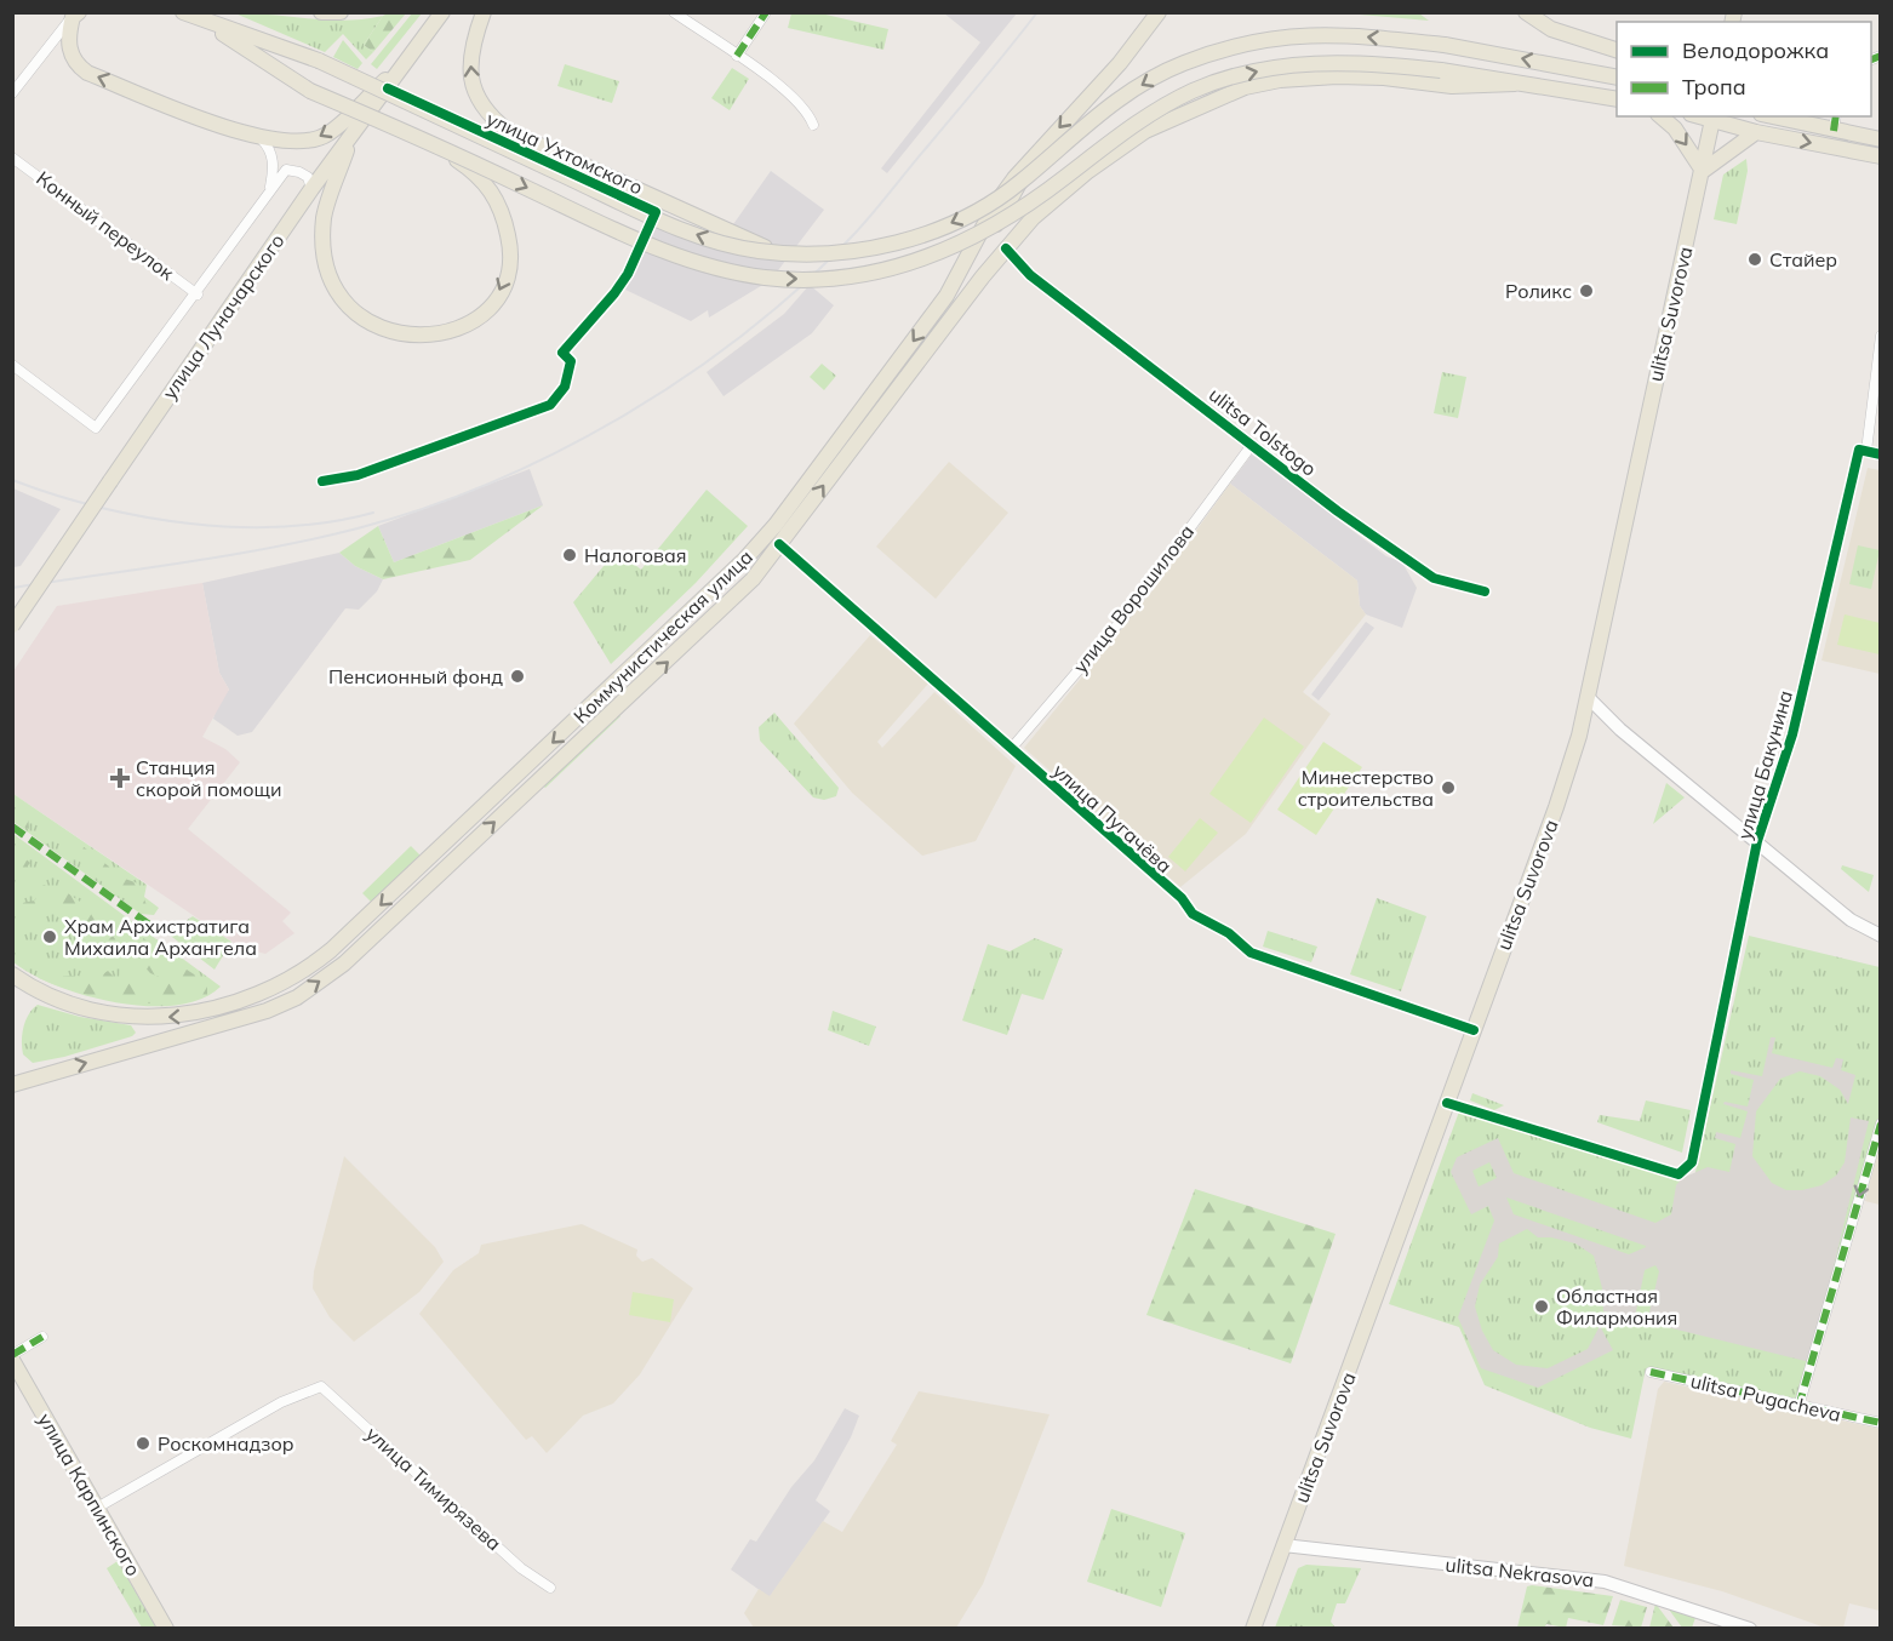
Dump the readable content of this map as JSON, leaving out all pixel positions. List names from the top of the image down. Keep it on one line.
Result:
{"streets":{"main road":["ulitsa Suvorova","улица Луначарского","Коммунистическая улица","улица Пугачёва","улица Карпинского","ulitsa Nekrasova"],"street":["улица Ухтомского","Конный переулок","ulitsa Tolstogo","улица Ворошилова","улица Бакунина","ulitsa Pugacheva","улица Тимирязева"]},"crossings":[["улица Ухтомского","улица Луначарского"],["ulitsa Suvorova","улица Бакунина"],["ulitsa Suvorova","улица Пугачёва"],["ulitsa Suvorova","ulitsa Nekrasova"],["ulitsa Tolstogo","улица Ворошилова"],["ulitsa Tolstogo","Коммунистическая улица"],["улица Ворошилова","улица Пугачёва"],["Коммунистическая улица","улица Пугачёва"],["улица Тимирязева","улица Карпинского"]],"places":{"other":["Стайер","Роликс","Налоговая","Пенсионный фонд","Минестерство строительства","Храм Архистратига Михаила Архангела","Областная Филармония","Роскомнадзор"],"health":["Станция скорой помощи"]},"legend":["Велодорожка","Тропа"]}
